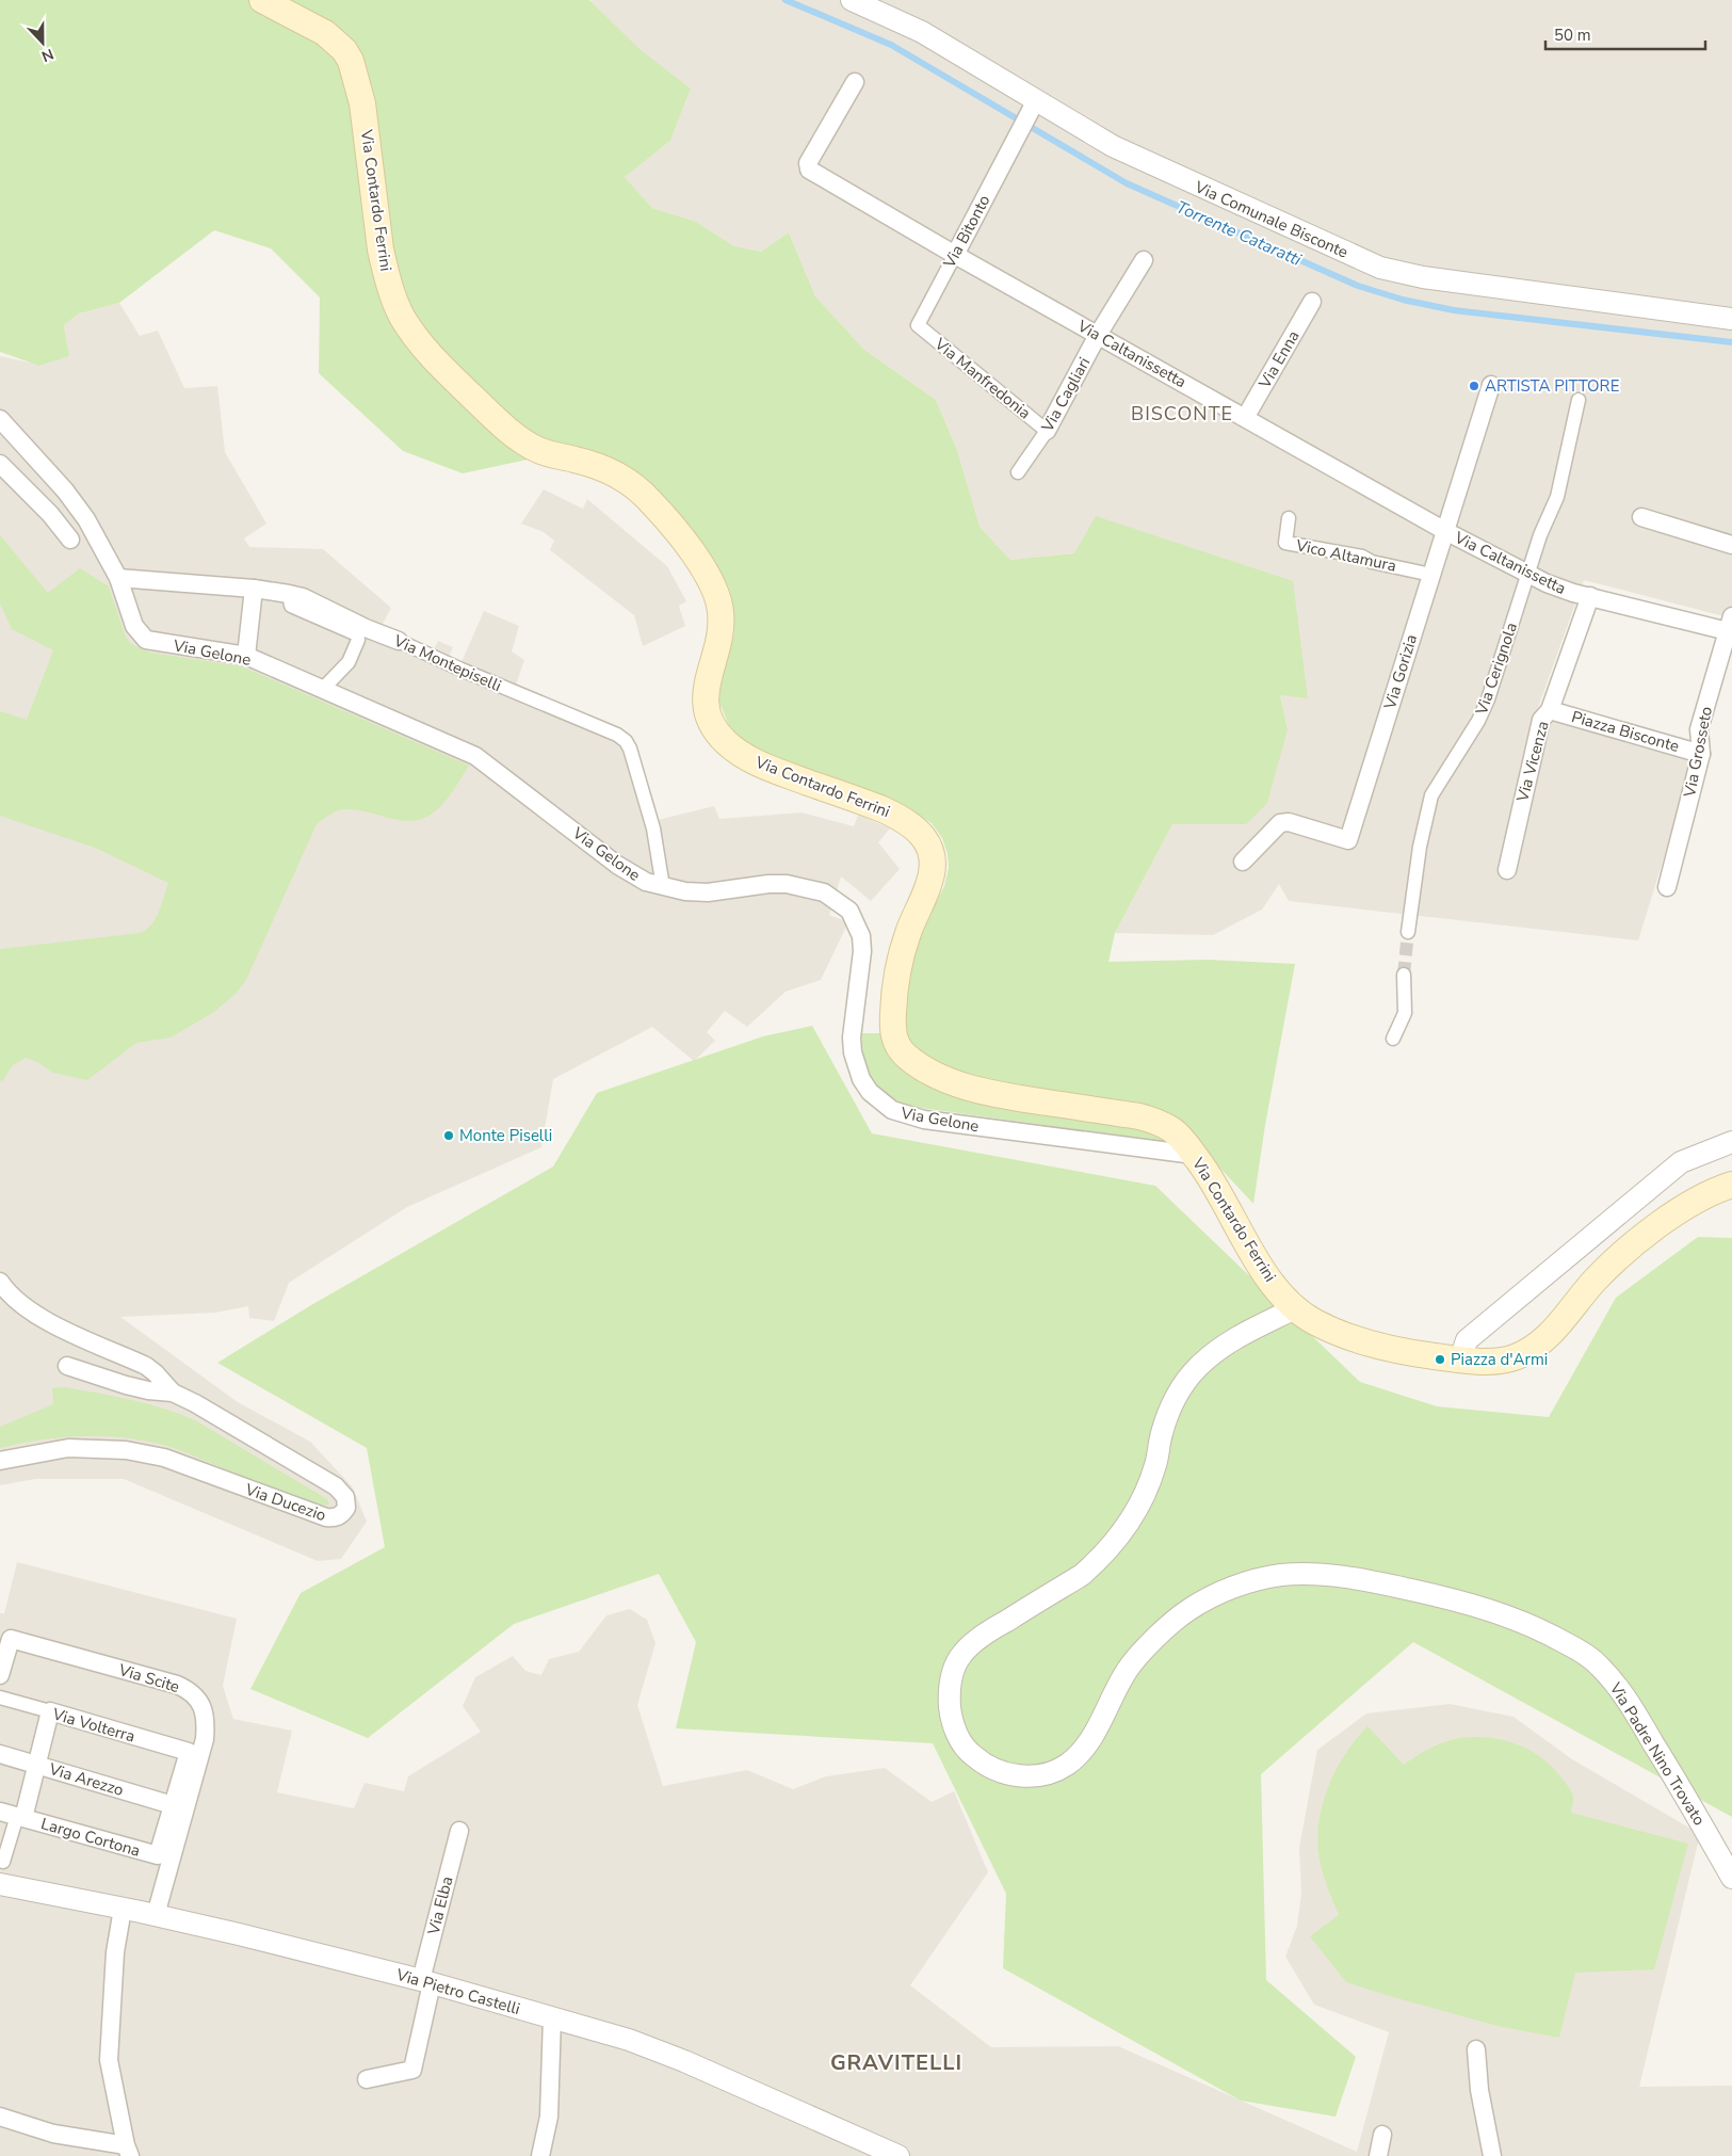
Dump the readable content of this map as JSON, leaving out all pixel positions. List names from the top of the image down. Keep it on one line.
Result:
{"streets":{"main road":["Via Contardo Ferrini"],"street":["Via Comunale Bisconte","Via Bitonto","Via Caltanissetta","Via Enna","Via Manfredonia","Via Cagliari","Vico Altamura","Via Gelone","Via Montepiselli","Via Cerignola","Via Gorizia","Piazza Bisconte","Via Grosseto","Via Vicenza","Via Ducezio","Via Scite","Via Volterra","Via Padre Nino Trovato","Via Arezzo","Largo Cortona","Via Elba","Via Pietro Castelli"]},"crossings":[["Via Contardo Ferrini","Via Gelone"],["Via Contardo Ferrini","Via Padre Nino Trovato"],["Via Comunale Bisconte","Via Bitonto"],["Via Bitonto","Via Caltanissetta"],["Via Bitonto","Via Manfredonia"],["Via Caltanissetta","Via Enna"],["Via Caltanissetta","Via Cagliari"],["Via Caltanissetta","Via Cerignola"],["Via Caltanissetta","Via Gorizia"],["Via Caltanissetta","Via Grosseto"],["Via Caltanissetta","Via Vicenza"],["Via Manfredonia","Via Cagliari"],["Vico Altamura","Via Gorizia"],["Via Gelone","Via Montepiselli"],["Piazza Bisconte","Via Grosseto"],["Piazza Bisconte","Via Vicenza"],["Via Scite","Via Pietro Castelli"],["Via Volterra","Via Arezzo"],["Via Volterra","Largo Cortona"],["Via Arezzo","Largo Cortona"],["Via Elba","Via Pietro Castelli"]],"districts":["BISCONTE","GRAVITELLI"],"water":["Torrente Cataratti"],"places":["ARTISTA PITTORE","Monte Piselli","Piazza d'Armi"],"scale_bar":"50 m","north":"bottom"}
